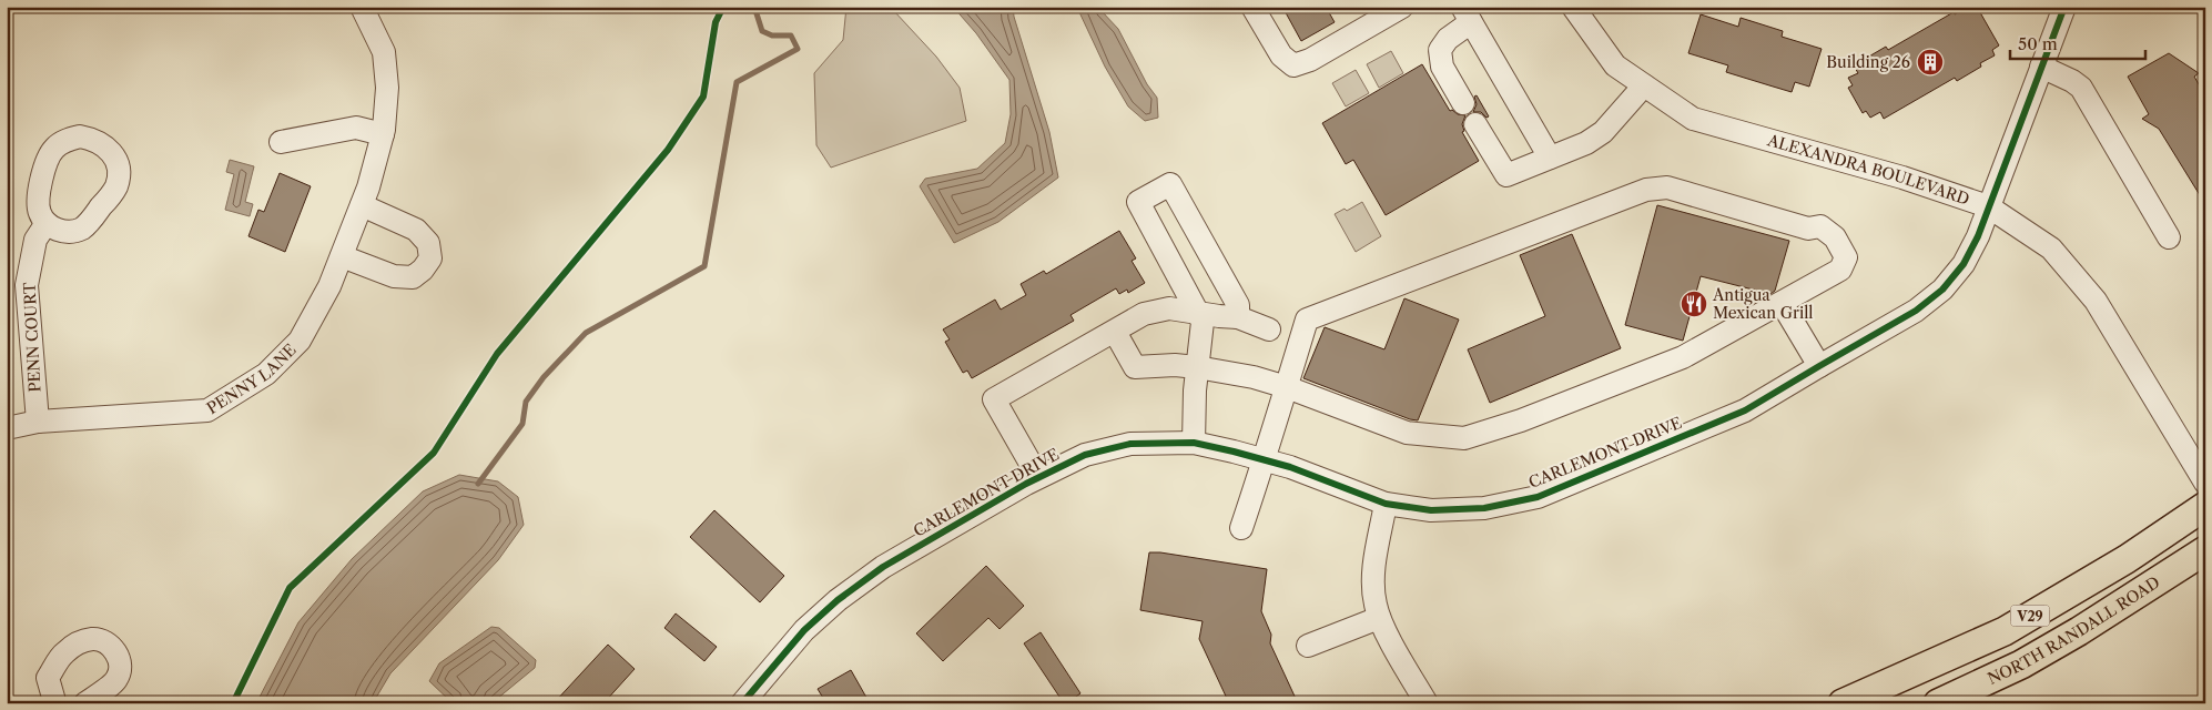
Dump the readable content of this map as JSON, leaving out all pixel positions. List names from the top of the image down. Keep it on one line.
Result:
{"streets":{"main road":["V29","NORTH RANDALL ROAD"],"street":["ALEXANDRA BOULEVARD","PENN COURT","PENNY LANE","CARLEMONT DRIVE"]},"crossings":[["ALEXANDRA BOULEVARD","CARLEMONT DRIVE"],["PENN COURT","PENNY LANE"]],"places":{"building":["Building 26"],"restaurant":["Antigua Mexican Grill"]},"scale_bar":"50 m"}
